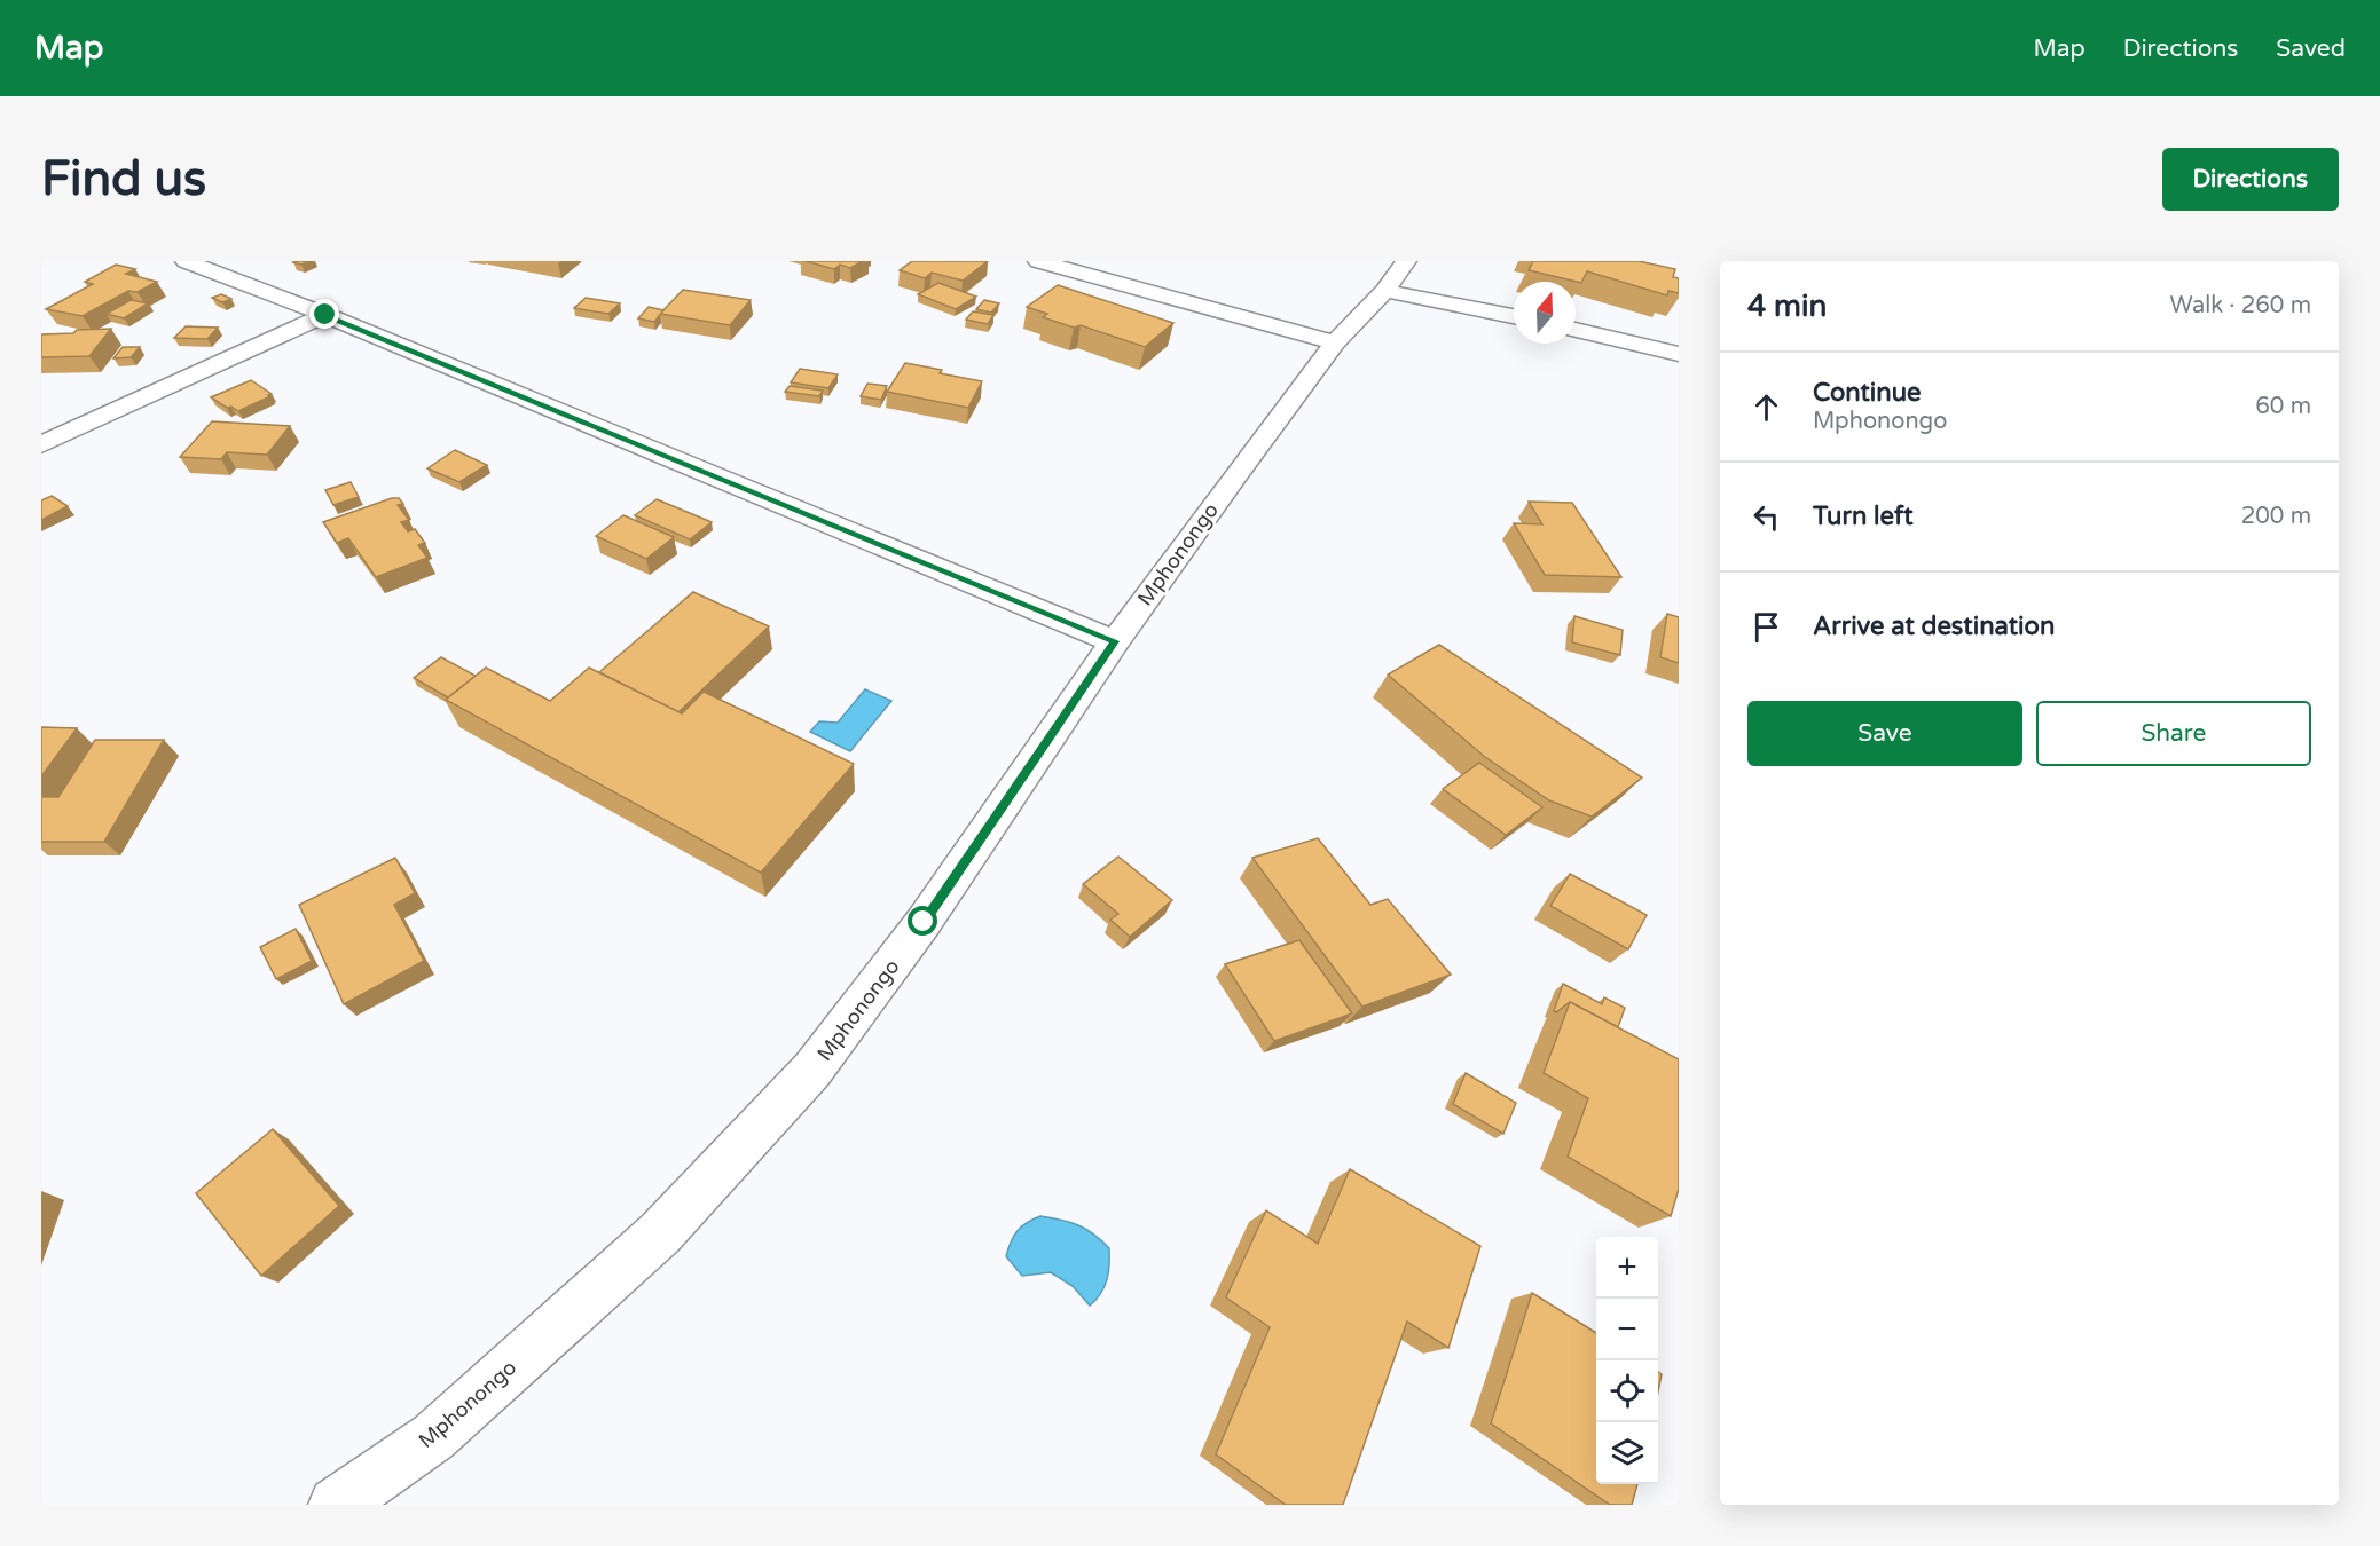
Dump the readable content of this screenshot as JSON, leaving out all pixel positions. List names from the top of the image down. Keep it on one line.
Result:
{"streets":{"street":["Mphonongo"]},"north":"top","page":{"header":"Map","nav":["Map","Directions","Saved"],"buttons":["Directions",["Save","Share"]],"title":"Find us","heading":["4 min","Walk · 260 m"],"list":[["Continue","Mphonongo","60 m"],["Turn left","200 m"],"Arrive at destination"],"map_buttons":["+","−"]}}
